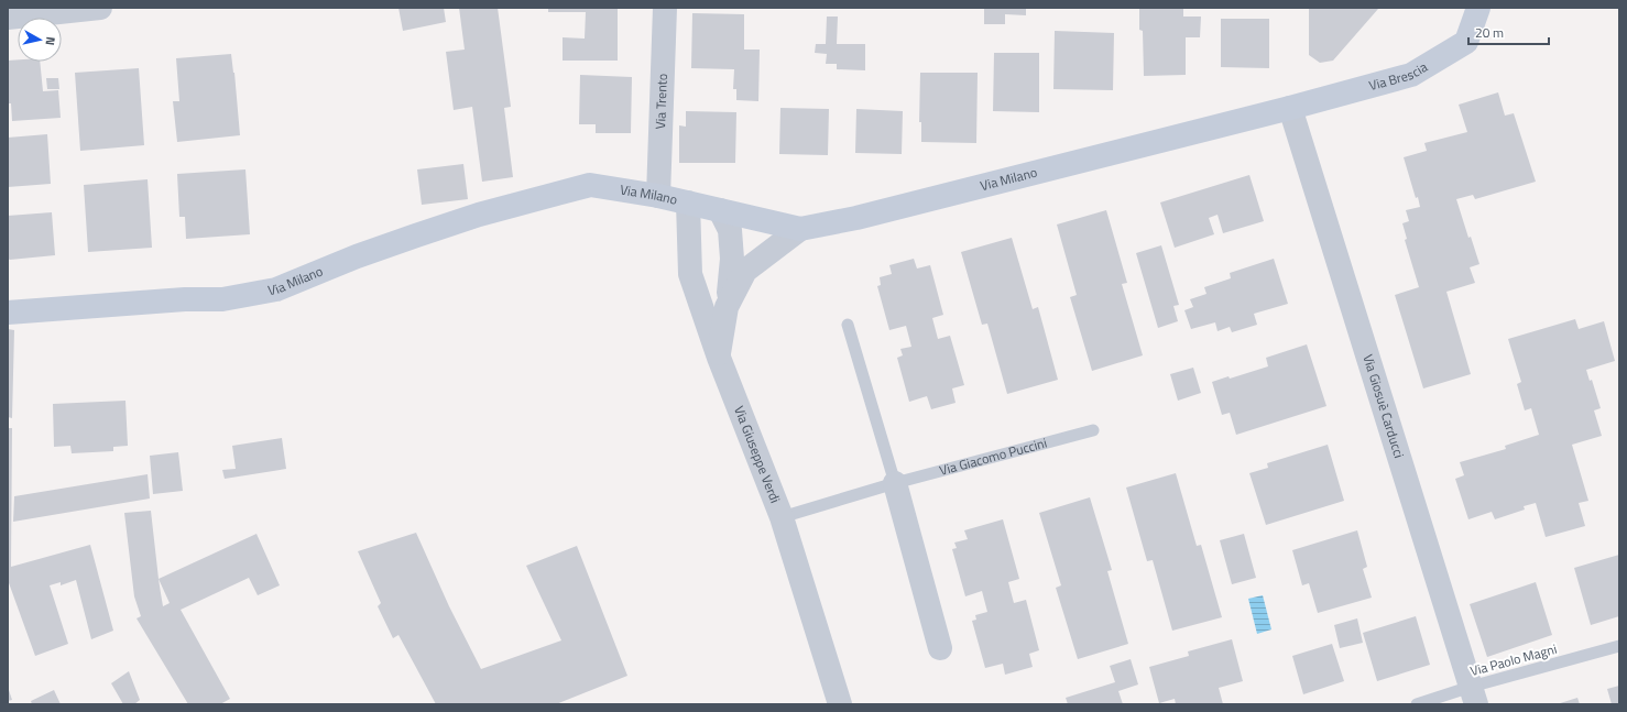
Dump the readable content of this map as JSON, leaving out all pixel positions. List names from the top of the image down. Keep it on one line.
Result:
{"streets":{"street":["Via Brescia","Via Trento","Via Milano","Via Giosuè Carducci","Via Giuseppe Verdi"],"lane":["Via Giacomo Puccini","Via Paolo Magni"]},"crossings":[["Via Brescia","Via Milano"],["Via Brescia","Via Giosuè Carducci"],["Via Trento","Via Milano"],["Via Milano","Via Giosuè Carducci"],["Via Milano","Via Giuseppe Verdi"],["Via Giosuè Carducci","Via Paolo Magni"],["Via Giuseppe Verdi","Via Giacomo Puccini"]],"scale_bar":"20 m","north":"right"}
